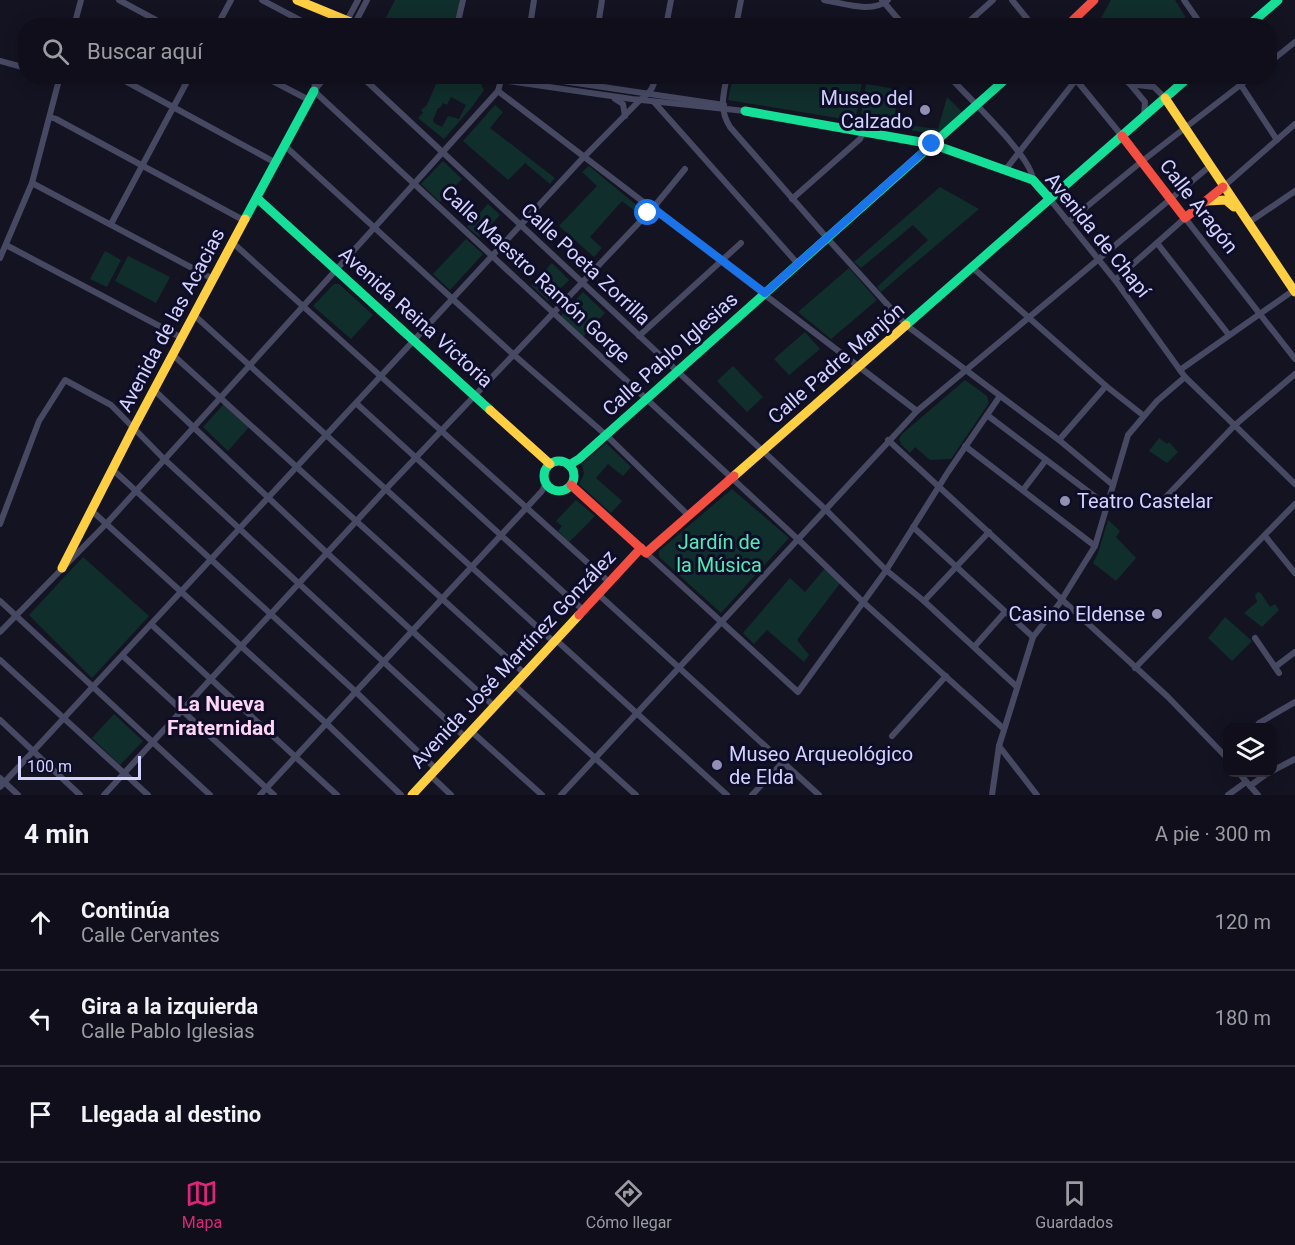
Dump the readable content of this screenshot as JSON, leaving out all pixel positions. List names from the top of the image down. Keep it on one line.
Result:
{"streets":{"street":["Calle Aragón","Avenida de Chapí","Calle Poeta Zorrilla","Calle Maestro Ramón Gorge","Avenida Reina Victoria","Avenida de las Acacias","Calle Pablo Iglesias","Calle Padre Manjón","Avenida José Martínez González"]},"crossings":[["Calle Aragón","Calle Padre Manjón"],["Avenida de Chapí","Calle Pablo Iglesias"],["Avenida de Chapí","Calle Padre Manjón"],["Calle Poeta Zorrilla","Calle Pablo Iglesias"],["Calle Poeta Zorrilla","Calle Padre Manjón"],["Calle Maestro Ramón Gorge","Avenida de las Acacias"],["Calle Maestro Ramón Gorge","Calle Pablo Iglesias"],["Calle Maestro Ramón Gorge","Calle Padre Manjón"],["Avenida Reina Victoria","Avenida de las Acacias"],["Avenida Reina Victoria","Calle Pablo Iglesias"],["Calle Padre Manjón","Avenida José Martínez González"]],"districts":["La Nueva Fraternidad"],"parks":["Jardín de la Música"],"places":["Museo del Calzado","Teatro Castelar","Casino Eldense","Museo Arqueológico de Elda"],"scale_bar":"100 m","page":{"search":"Buscar aquí","scale":"100 m","heading":["4 min","A pie · 300 m"],"list":[["Continúa","Calle Cervantes","120 m"],["Gira a la izquierda","Calle Pablo Iglesias","180 m"],"Llegada al destino"],"nav":["Mapa","Cómo llegar","Guardados"]}}
